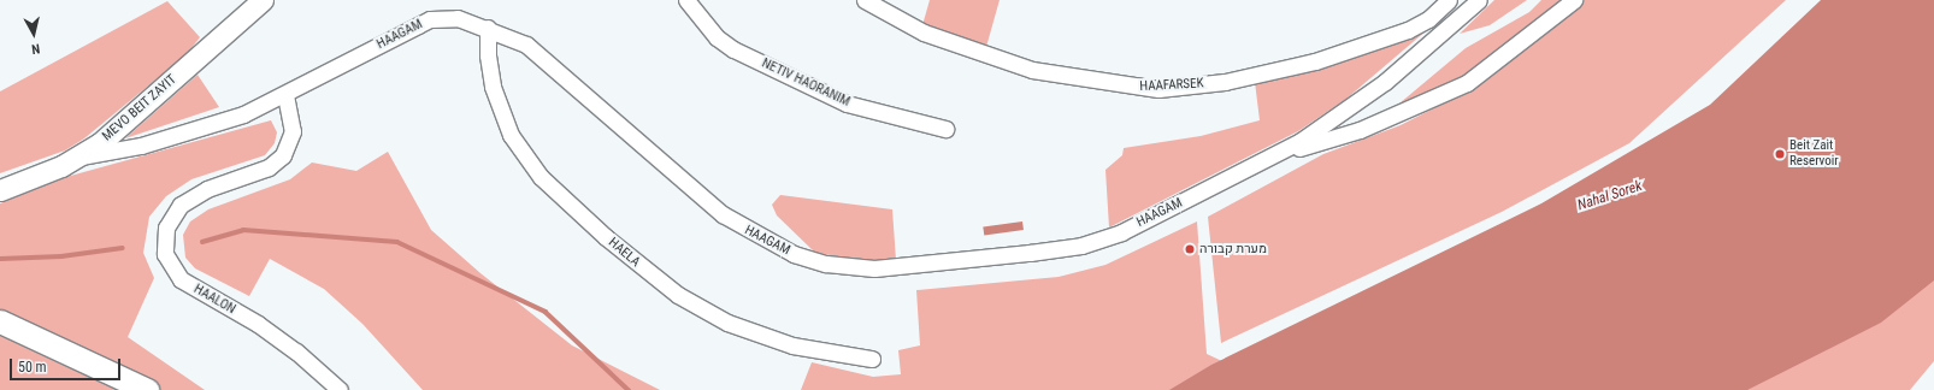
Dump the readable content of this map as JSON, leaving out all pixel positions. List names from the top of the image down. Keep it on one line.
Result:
{"streets":{"street":["HAAGAM","NETIV HAORANIM","HAAFARSEK","MEVO BEIT ZAYIT","HAELA","HAALON"]},"crossings":[["HAAGAM","MEVO BEIT ZAYIT"],["HAAGAM","HAELA"],["HAAGAM","HAALON"]],"water":["Nahal Sorek"],"places":["Beit Zait Reservoir","מערת קבורה"],"scale_bar":"50 m","north":"bottom"}
